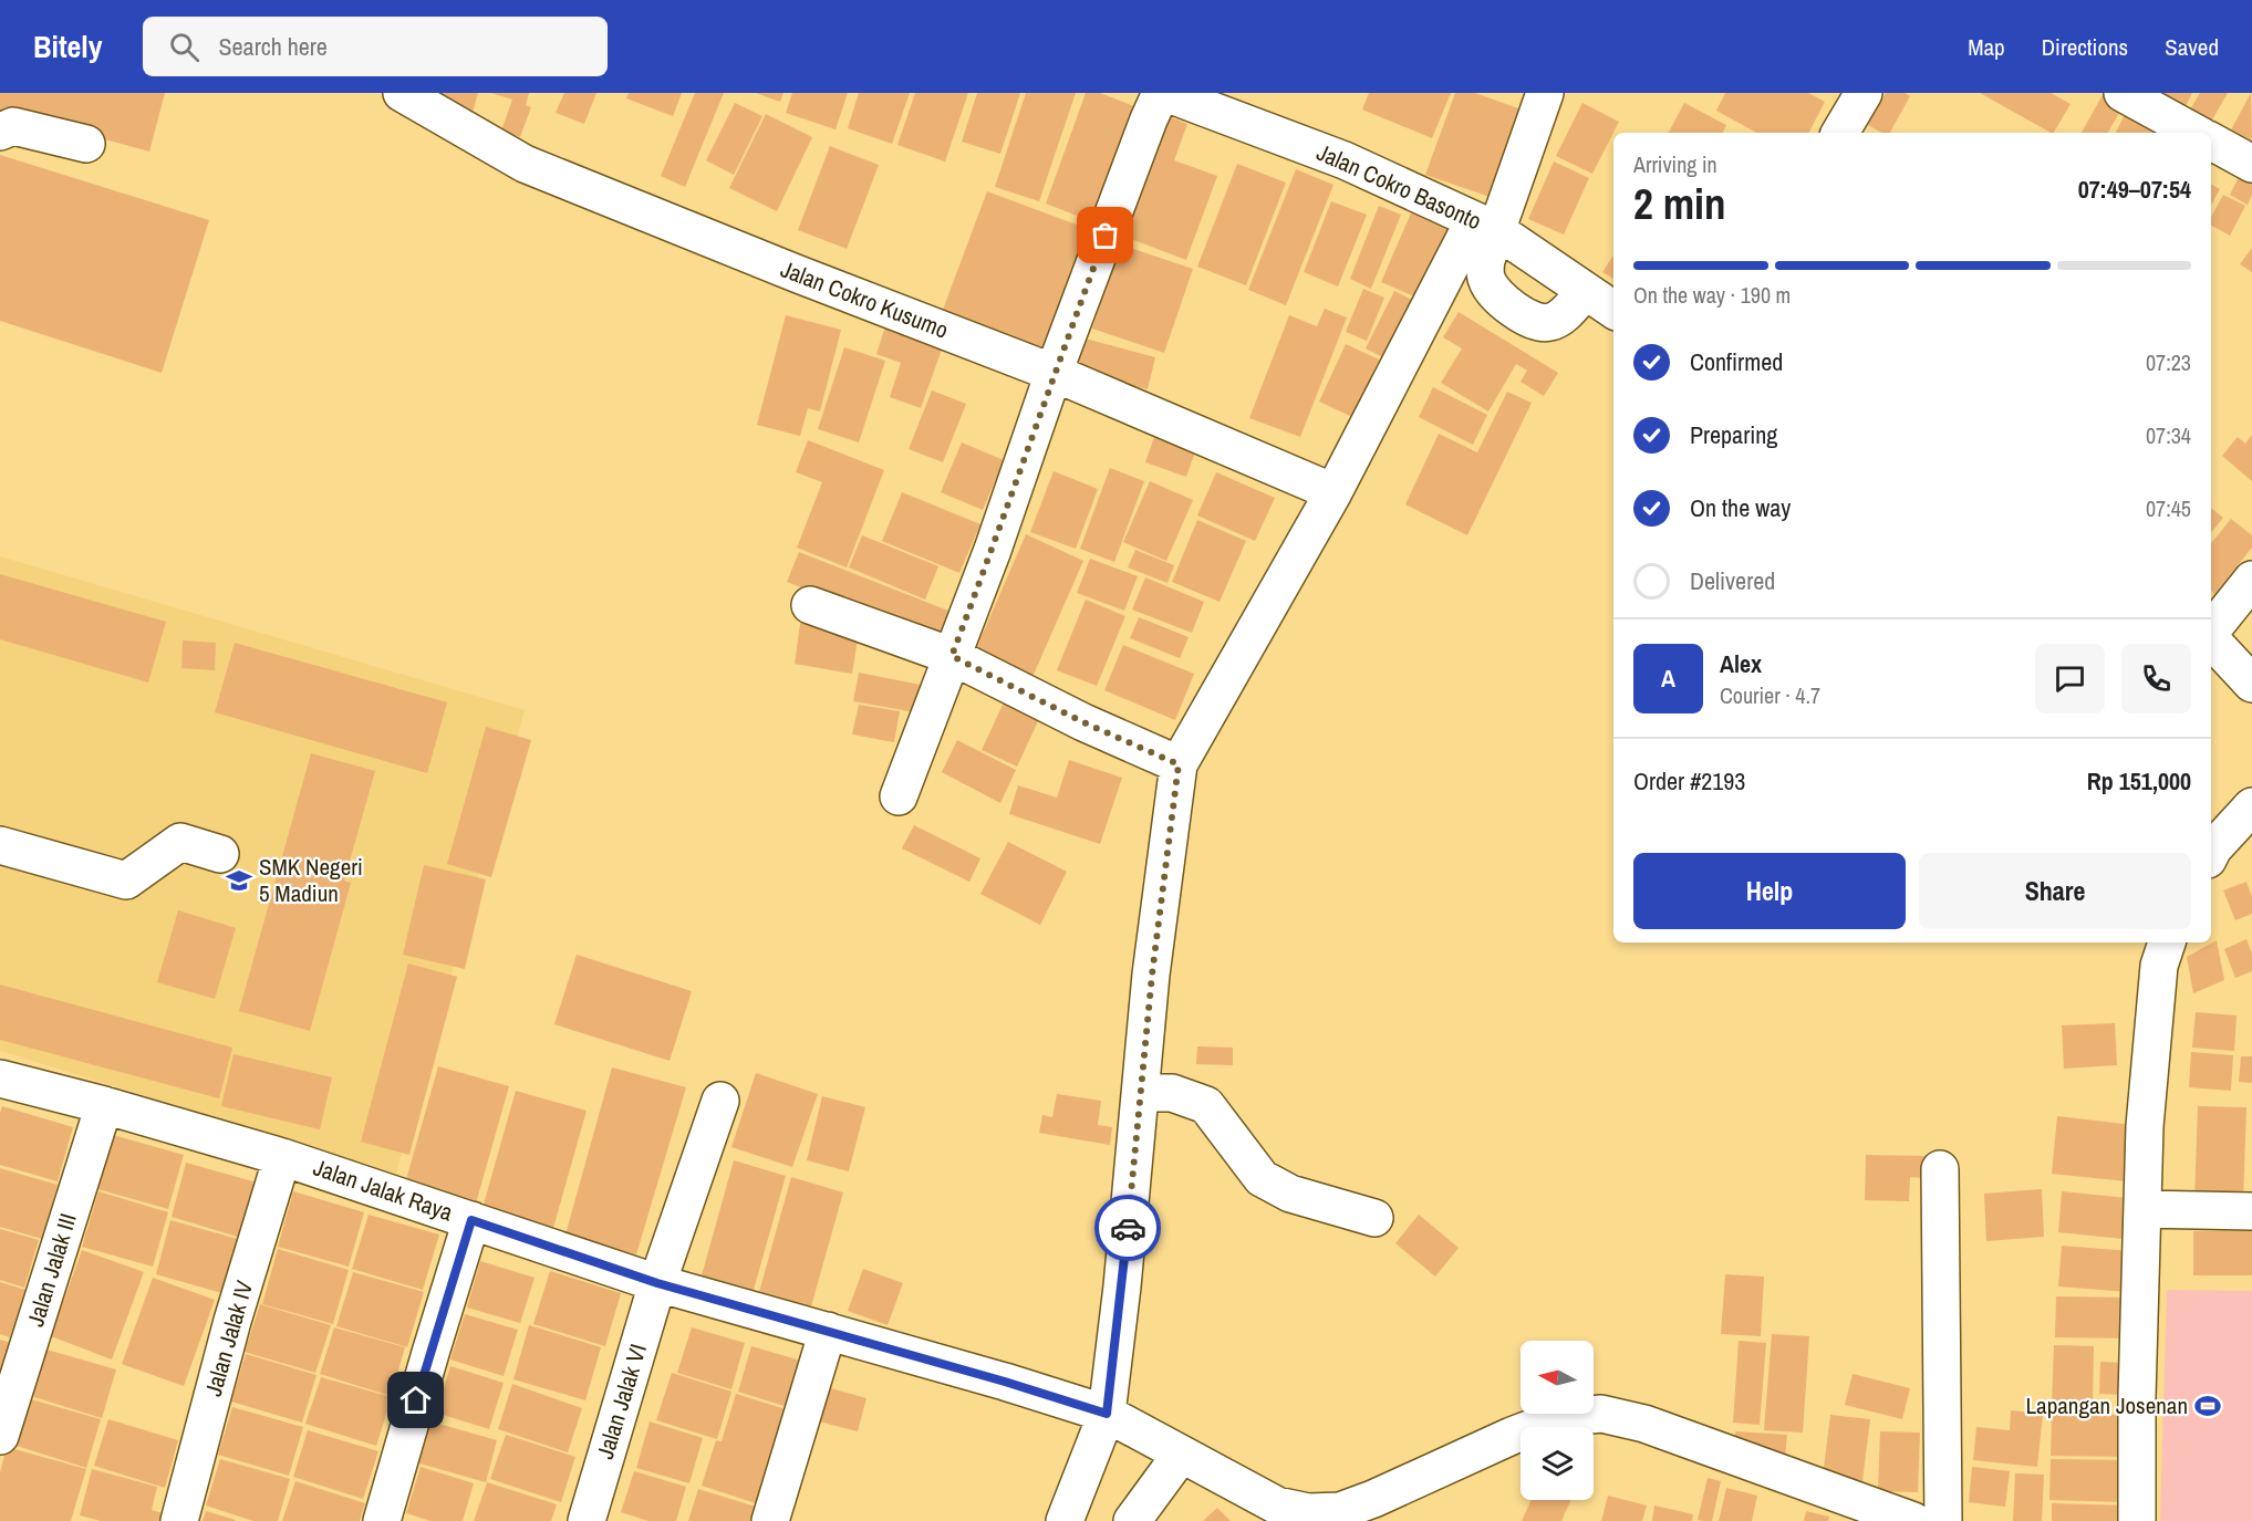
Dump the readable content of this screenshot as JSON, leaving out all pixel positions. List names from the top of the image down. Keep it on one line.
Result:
{"streets":{"street":["Jalan Cokro Basonto","Jalan Cokro Kusumo","Jalan Jalak Raya","Jalan Jalak III","Jalan Jalak IV","Jalan Jalak VI"]},"crossings":[["Jalan Jalak Raya","Jalan Jalak III"],["Jalan Jalak Raya","Jalan Jalak IV"],["Jalan Jalak Raya","Jalan Jalak VI"]],"places":{"school or university":["SMK Negeri 5 Madiun"],"sports":["Lapangan Josenan"]},"north":"left","page":{"header":"Bitely","search":"Search here","nav":["Map","Directions","Saved"],"heading":["2 min","Arriving in","07:49–07:54"],"panel":["Alex","Courier · 4.7","Order #2193","Rp 151,000"],"bar":"On the way · 190 m","list":[["Confirmed","07:23"],["Preparing","07:34"],["On the way","07:45"],"Delivered"],"round":"A","buttons":["Help","Share"]}}
